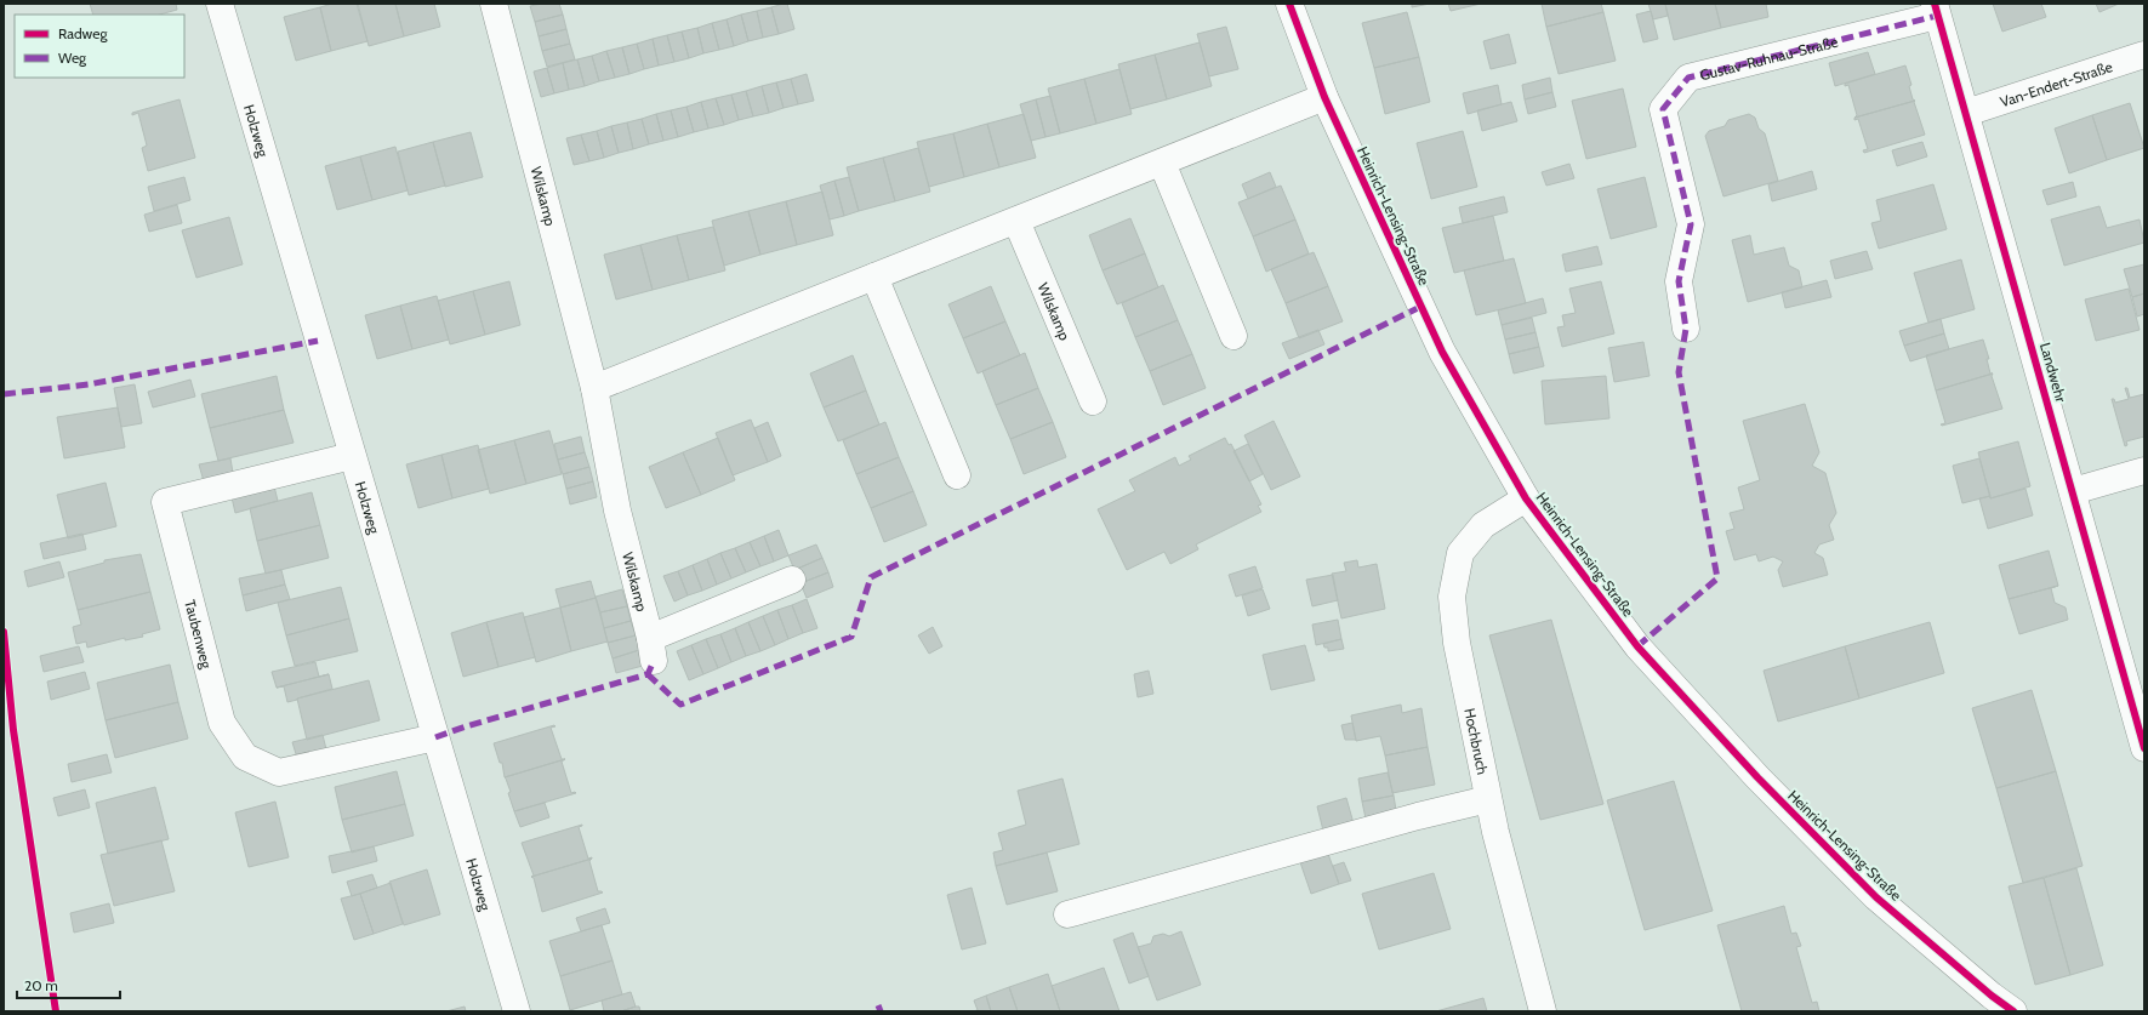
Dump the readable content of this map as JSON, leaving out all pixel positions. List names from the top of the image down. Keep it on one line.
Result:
{"streets":{"street":["Gustav-Ruhnau-Straße","Van-Endert-Straße","Holzweg","Wilskamp","Heinrich-Lensing-Straße","Landwehr","Taubenweg","Hochbruch"]},"crossings":[["Gustav-Ruhnau-Straße","Landwehr"],["Van-Endert-Straße","Landwehr"],["Holzweg","Taubenweg"],["Heinrich-Lensing-Straße","Hochbruch"]],"legend":["Radweg","Weg"],"scale_bar":"20 m"}
